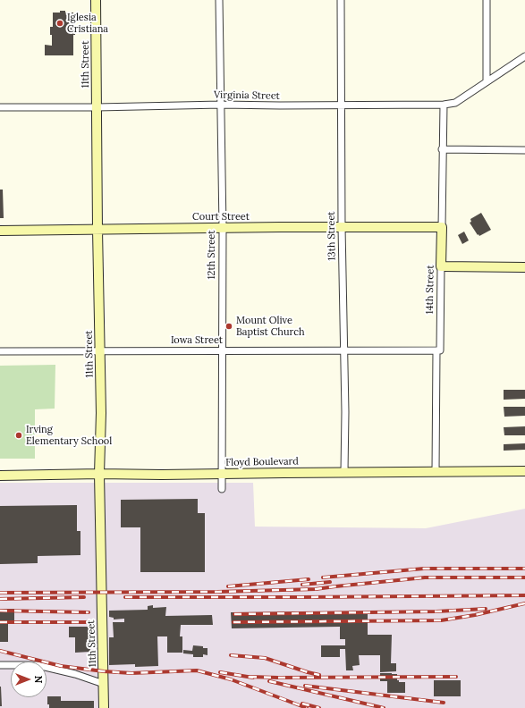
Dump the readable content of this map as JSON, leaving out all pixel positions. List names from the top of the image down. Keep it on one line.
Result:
{"streets":{"main road":["11th Street","Court Street","14th Street","Floyd Boulevard"],"street":["Virginia Street","13th Street","12th Street","Iowa Street"]},"crossings":[["11th Street","Virginia Street"],["11th Street","Court Street"],["11th Street","Iowa Street"],["11th Street","Floyd Boulevard"],["Virginia Street","13th Street"],["Virginia Street","12th Street"],["Virginia Street","14th Street"],["Court Street","13th Street"],["Court Street","12th Street"],["Court Street","14th Street"],["13th Street","Iowa Street"],["13th Street","Floyd Boulevard"],["12th Street","Iowa Street"],["12th Street","Floyd Boulevard"],["14th Street","Iowa Street"],["14th Street","Floyd Boulevard"]],"places":["Iglesia Cristiana","Mount Olive Baptist Church","Irving Elementary School"],"north":"right"}
